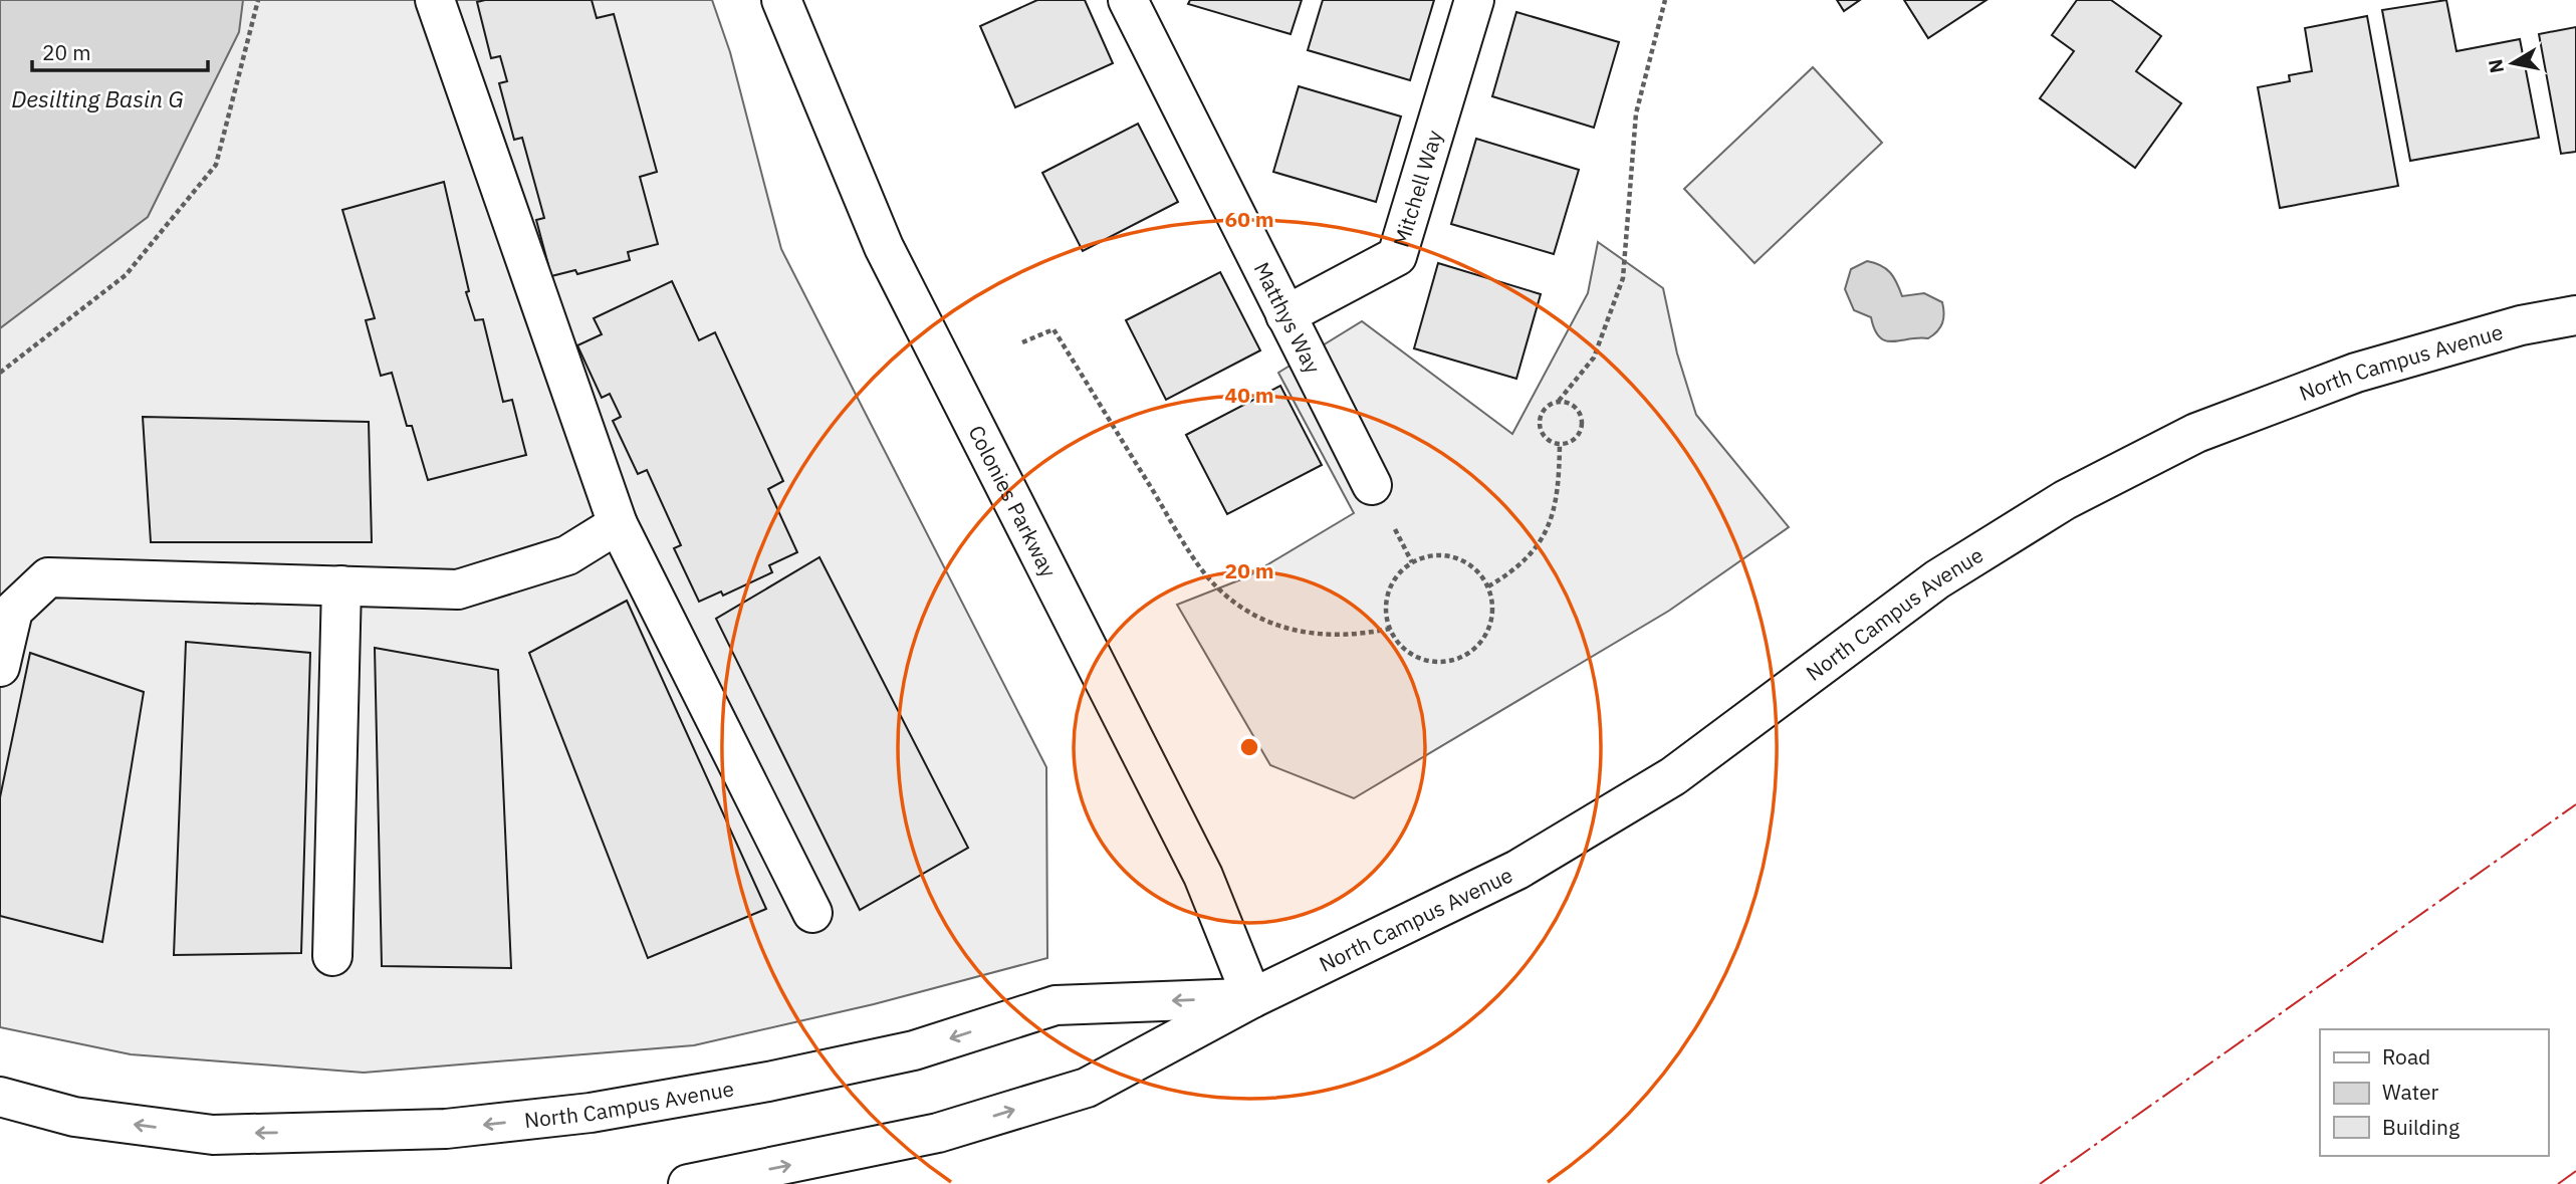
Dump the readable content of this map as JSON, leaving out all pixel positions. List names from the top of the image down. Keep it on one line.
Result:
{"streets":{"street":["Mitchell Way","Matthys Way","North Campus Avenue","Colonies Parkway"]},"crossings":[["Mitchell Way","Matthys Way"],["North Campus Avenue","Colonies Parkway"]],"water":["Desilting Basin G"],"legend":["Road","Water","Building"],"scale_bar":"20 m","north":"left","rings":["60 m","40 m","20 m"]}
